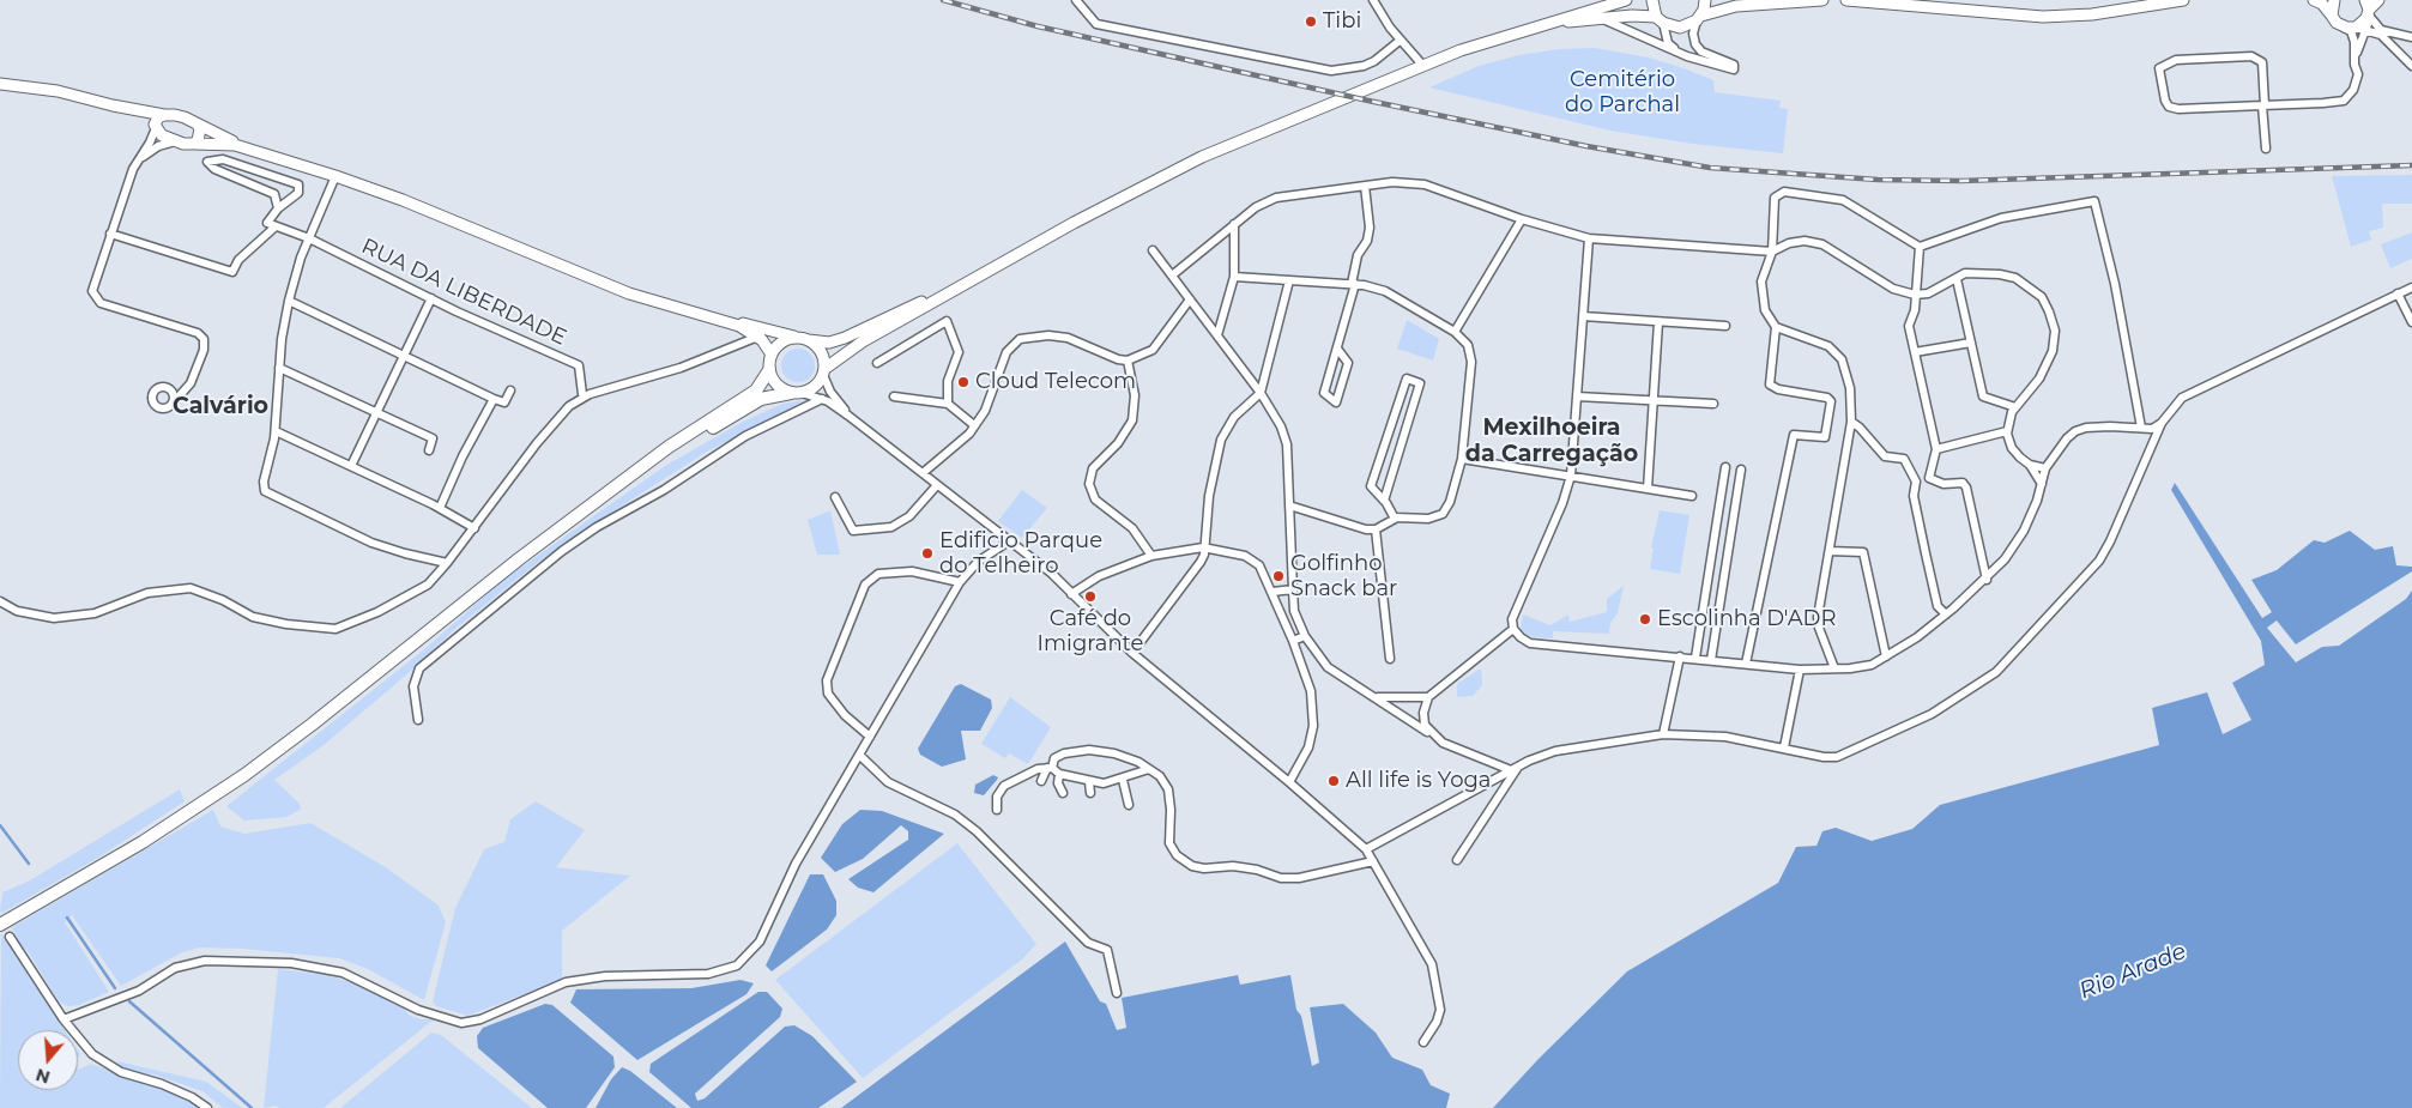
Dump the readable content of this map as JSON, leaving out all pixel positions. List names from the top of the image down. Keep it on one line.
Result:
{"streets":{"street":["RUA DA LIBERDADE"]},"districts":["Calvário","Mexilhoeira da Carregação"],"water":["Rio Arade"],"parks":["Cemitério do Parchal"],"places":["Tibi","Cloud Telecom","Edificio Parque do Telheiro","Golfinho Snack bar","Café do Imigrante","Escolinha D'ADR","All life is Yoga"],"north":"bottom"}
